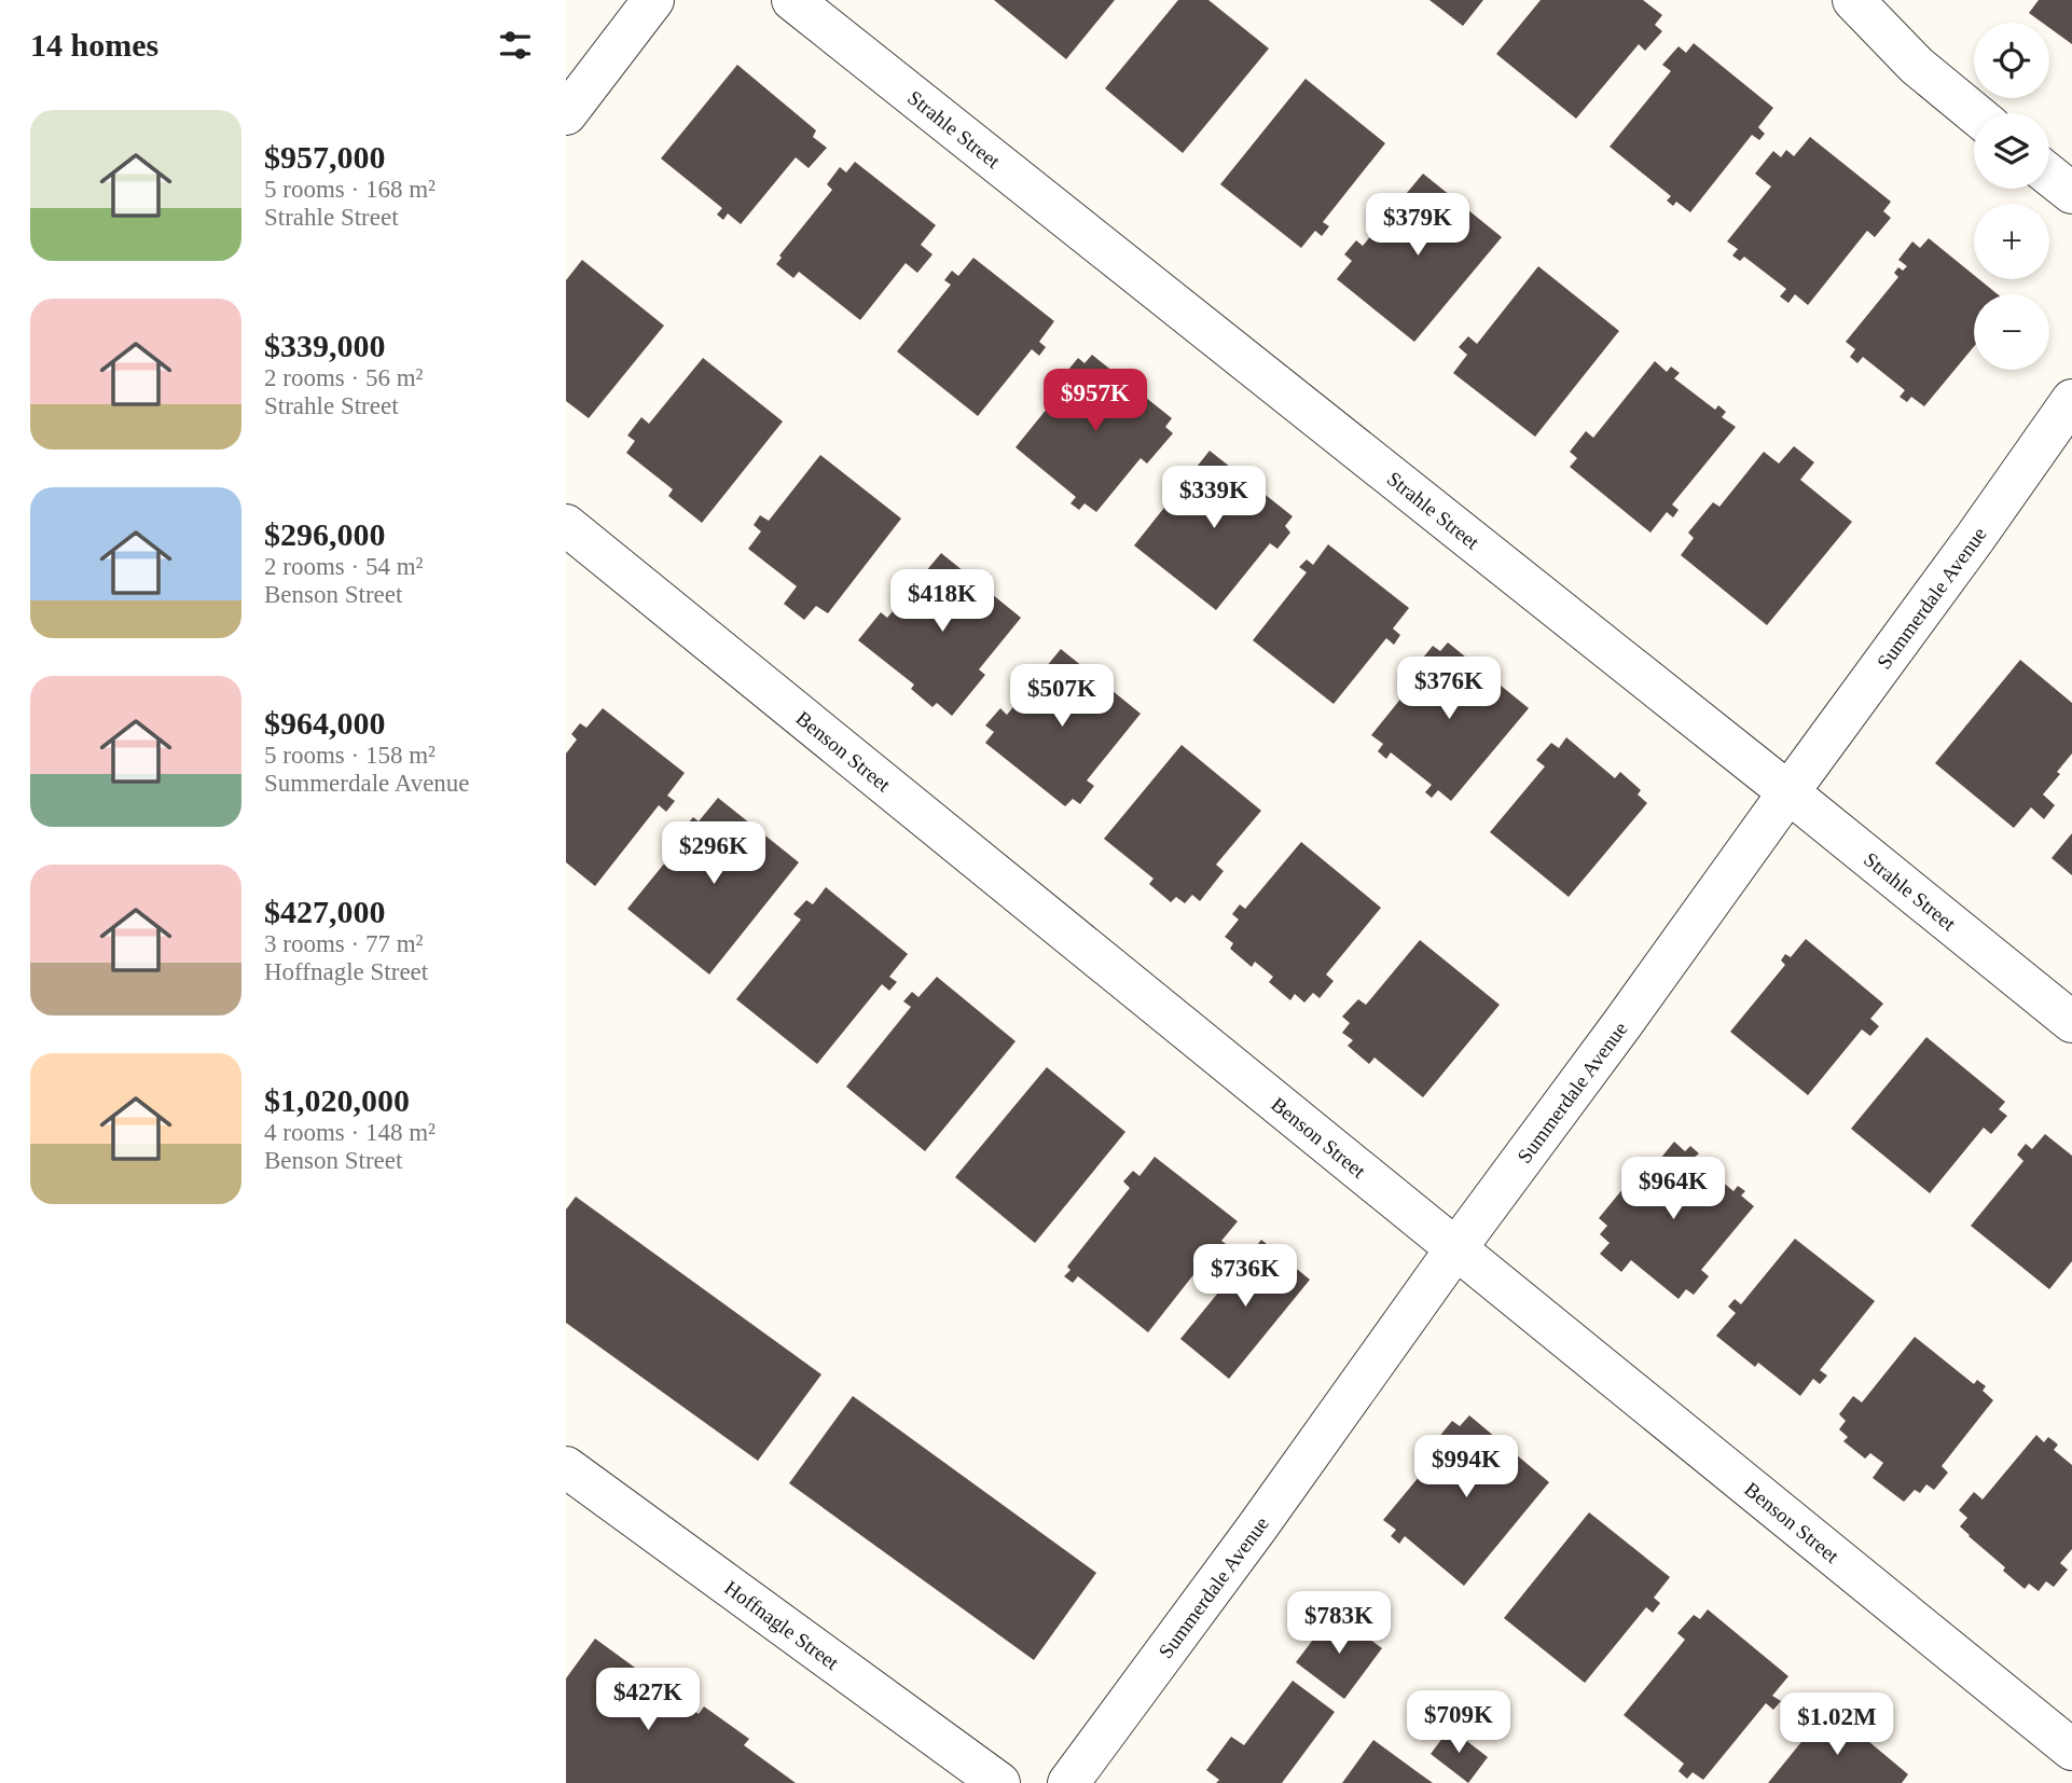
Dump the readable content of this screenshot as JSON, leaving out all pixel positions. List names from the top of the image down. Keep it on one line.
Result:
{"streets":{"street":["Strahle Street","Summerdale Avenue","Benson Street","Hoffnagle Street"]},"crossings":[["Strahle Street","Summerdale Avenue"],["Summerdale Avenue","Benson Street"]],"page":{"heading":"14 homes","map_buttons":["+","−"],"list":[{"name":"$957,000","note":"5 rooms · 168 m² · Strahle Street"},{"name":"$339,000","note":"2 rooms · 56 m² · Strahle Street"},{"name":"$296,000","note":"2 rooms · 54 m² · Benson Street"},{"name":"$964,000","note":"5 rooms · 158 m² · Summerdale Avenue"},{"name":"$427,000","note":"3 rooms · 77 m² · Hoffnagle Street"},{"name":"$1,020,000","note":"4 rooms · 148 m² · Benson Street"}],"price":["$379K","$957K","$339K","$418K","$376K","$507K","$296K","$964K","$736K","$994K","$783K","$427K","$709K","$1.02M"]}}
